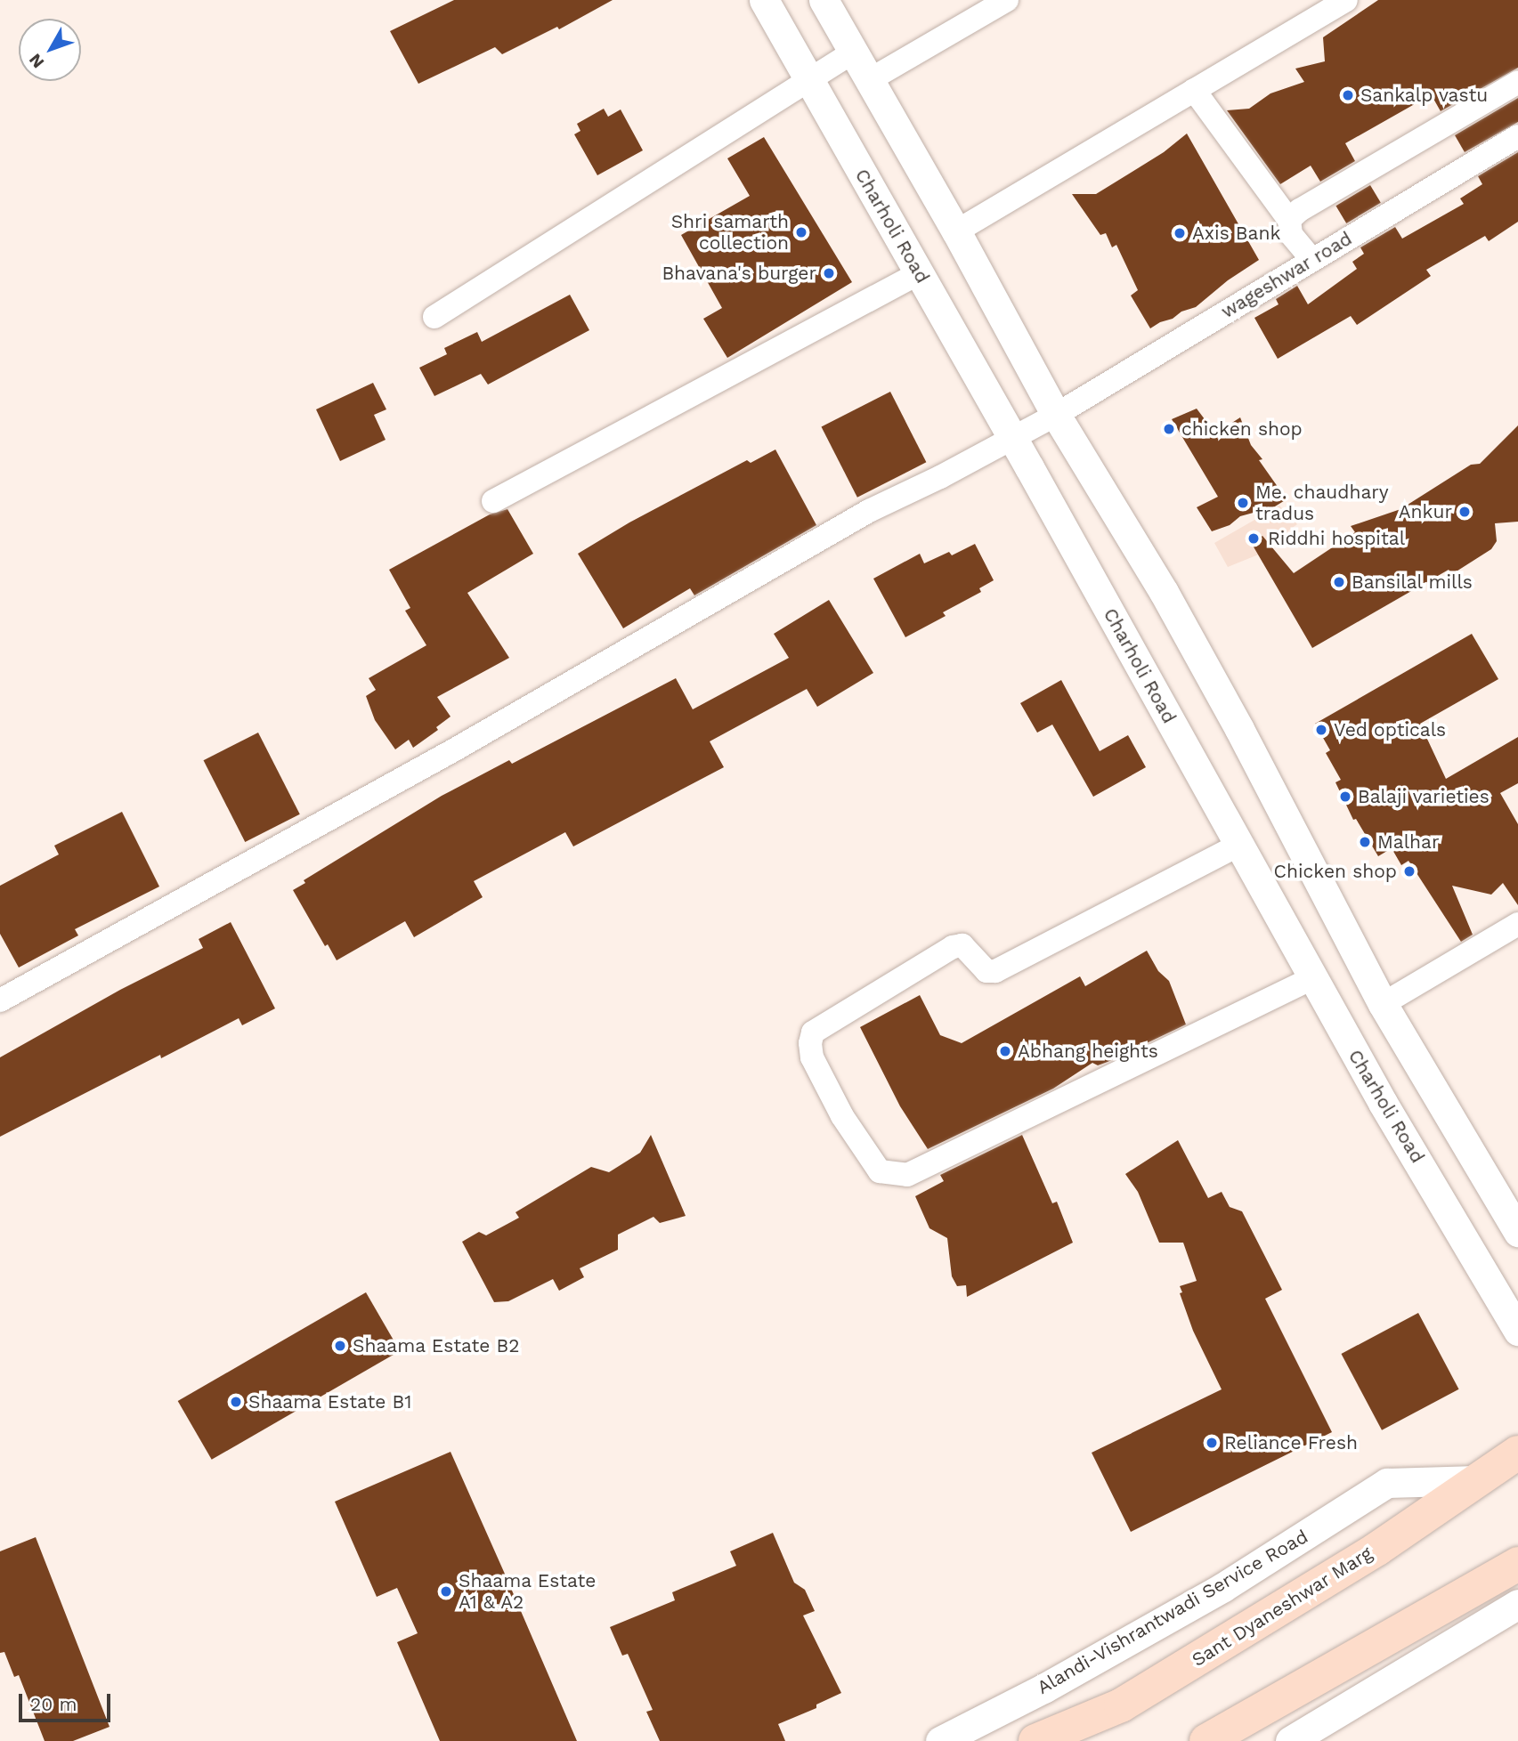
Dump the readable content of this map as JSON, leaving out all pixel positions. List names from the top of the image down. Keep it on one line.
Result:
{"streets":{"main road":["Sant Dyaneshwar Marg"],"street":["Charholi Road","wageshwar road","Alandi-Vishrantwadi Service Road"]},"crossings":[["Charholi Road","wageshwar road"],["Sant Dyaneshwar Marg","Alandi-Vishrantwadi Service Road"]],"places":["Sankalp vastu","Shri samarth collection","Axis Bank","Bhavana's burger","chicken shop","Me. chaudhary tradus","Ankur","Riddhi hospital","Bansilal mills","Ved opticals","Balaji varieties","Malhar","Chicken shop","Abhang heights","Shaama Estate B2","Shaama Estate B1","Reliance Fresh","Shaama Estate A1 & A2"],"scale_bar":"20 m","north":"bottom left"}
